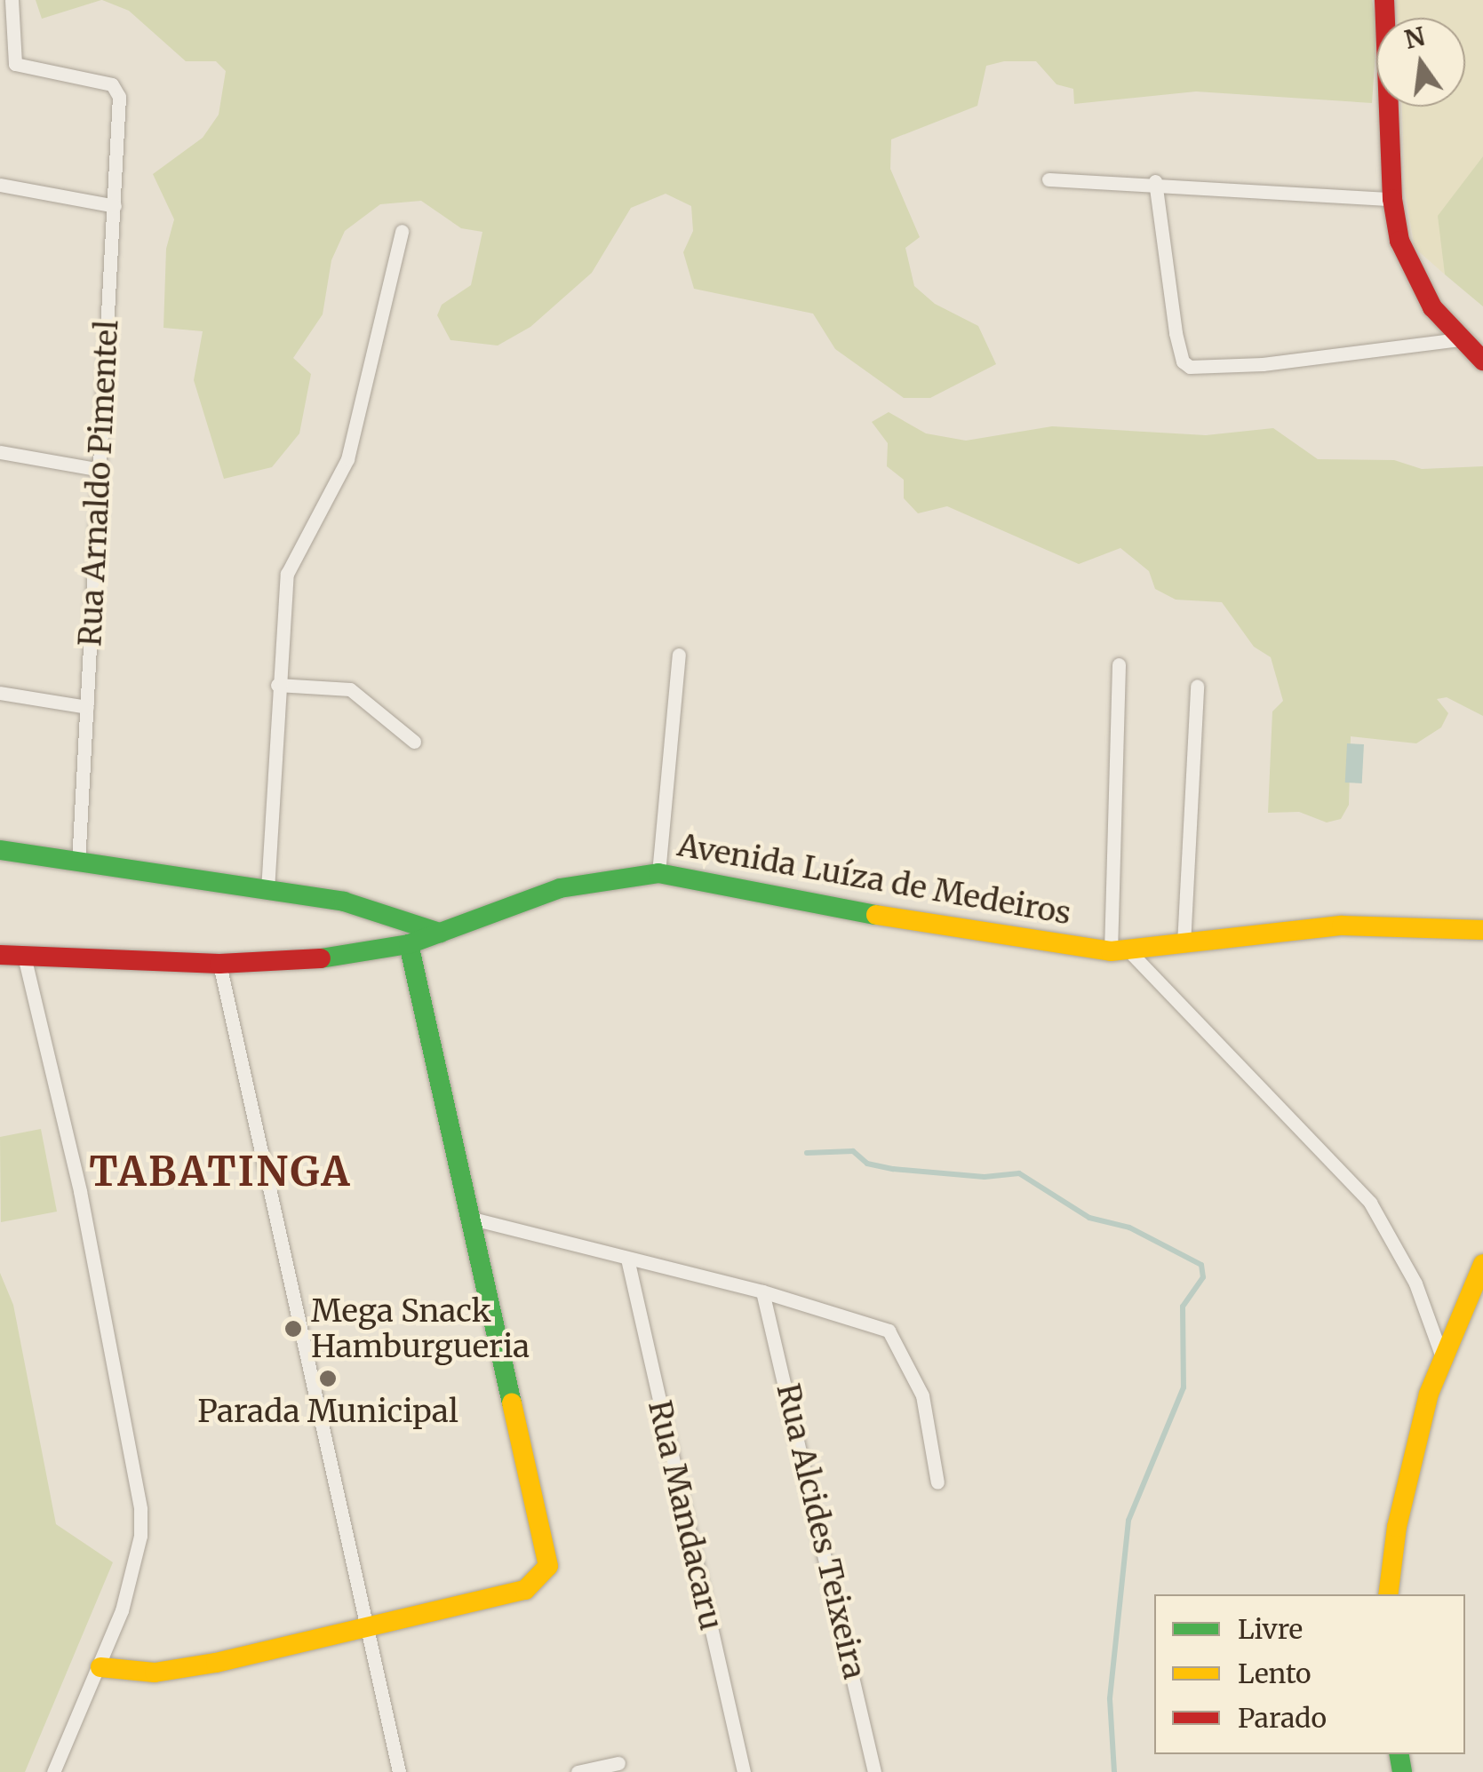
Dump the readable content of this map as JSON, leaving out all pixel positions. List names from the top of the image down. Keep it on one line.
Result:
{"streets":{"street":["Rua Arnaldo Pimentel","Avenida Luíza de Medeiros","Rua Mandacaru","Rua Alcides Teixeira"]},"districts":["TABATINGA"],"places":["Mega Snack Hamburgueria","Parada Municipal"],"legend":["Livre","Lento","Parado"],"north":"top"}
